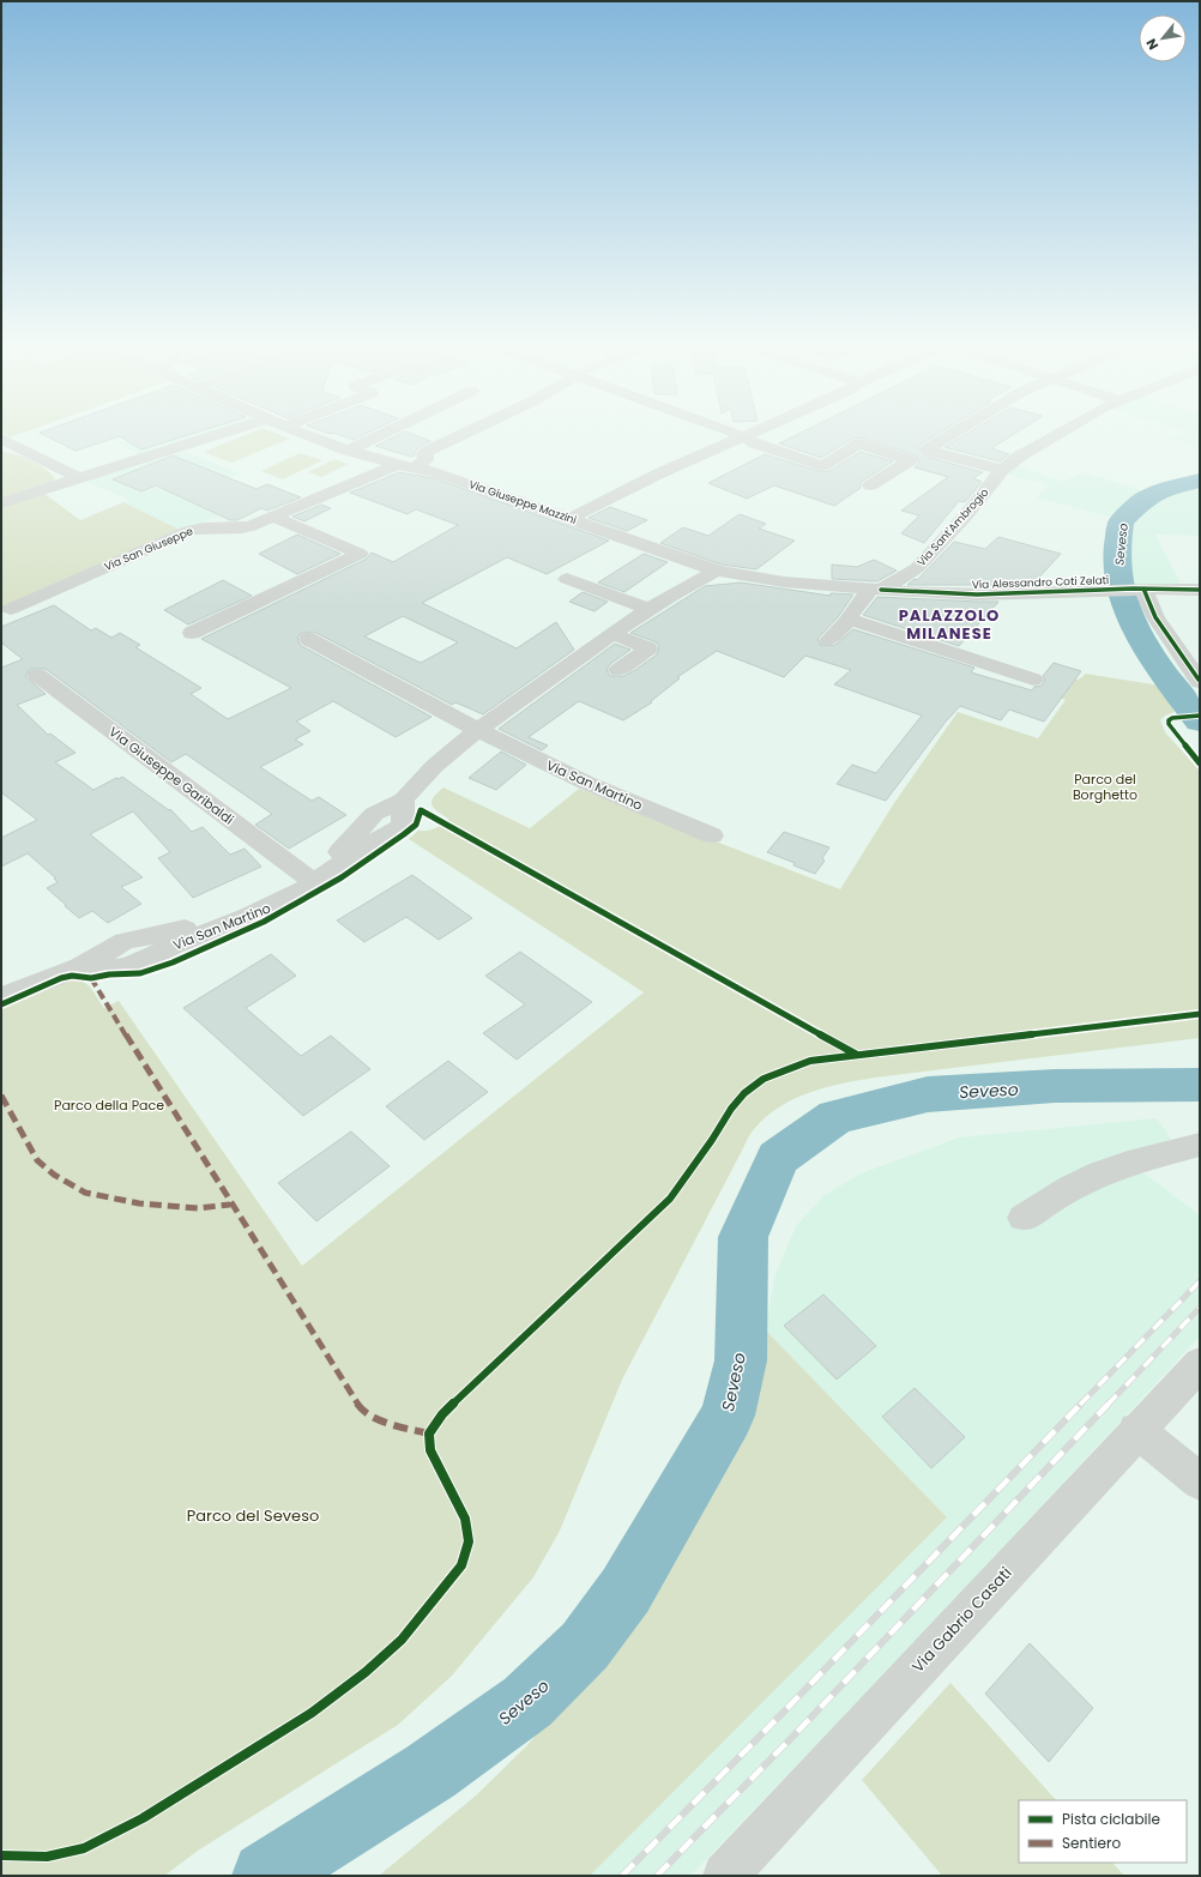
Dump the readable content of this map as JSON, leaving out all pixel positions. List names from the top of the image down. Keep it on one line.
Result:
{"streets":{"street":["Via Giuseppe Mazzini","Via Sant'Ambrogio","Via San Giuseppe","Via Alessandro Coti Zelati","Via Giuseppe Garibaldi","Via San Martino","Via Gabrio Casati"]},"crossings":[["Via Giuseppe Mazzini","Via Sant'Ambrogio"],["Via Giuseppe Mazzini","Via San Giuseppe"],["Via Giuseppe Mazzini","Via Alessandro Coti Zelati"],["Via Giuseppe Mazzini","Via San Martino"],["Via Sant'Ambrogio","Via Alessandro Coti Zelati"],["Via Giuseppe Garibaldi","Via San Martino"]],"districts":["PALAZZOLO MILANESE"],"water":["Seveso"],"parks":["Parco del Borghetto","Parco della Pace","Parco del Seveso"],"legend":["Pista ciclabile","Sentiero"],"north":"bottom left"}
